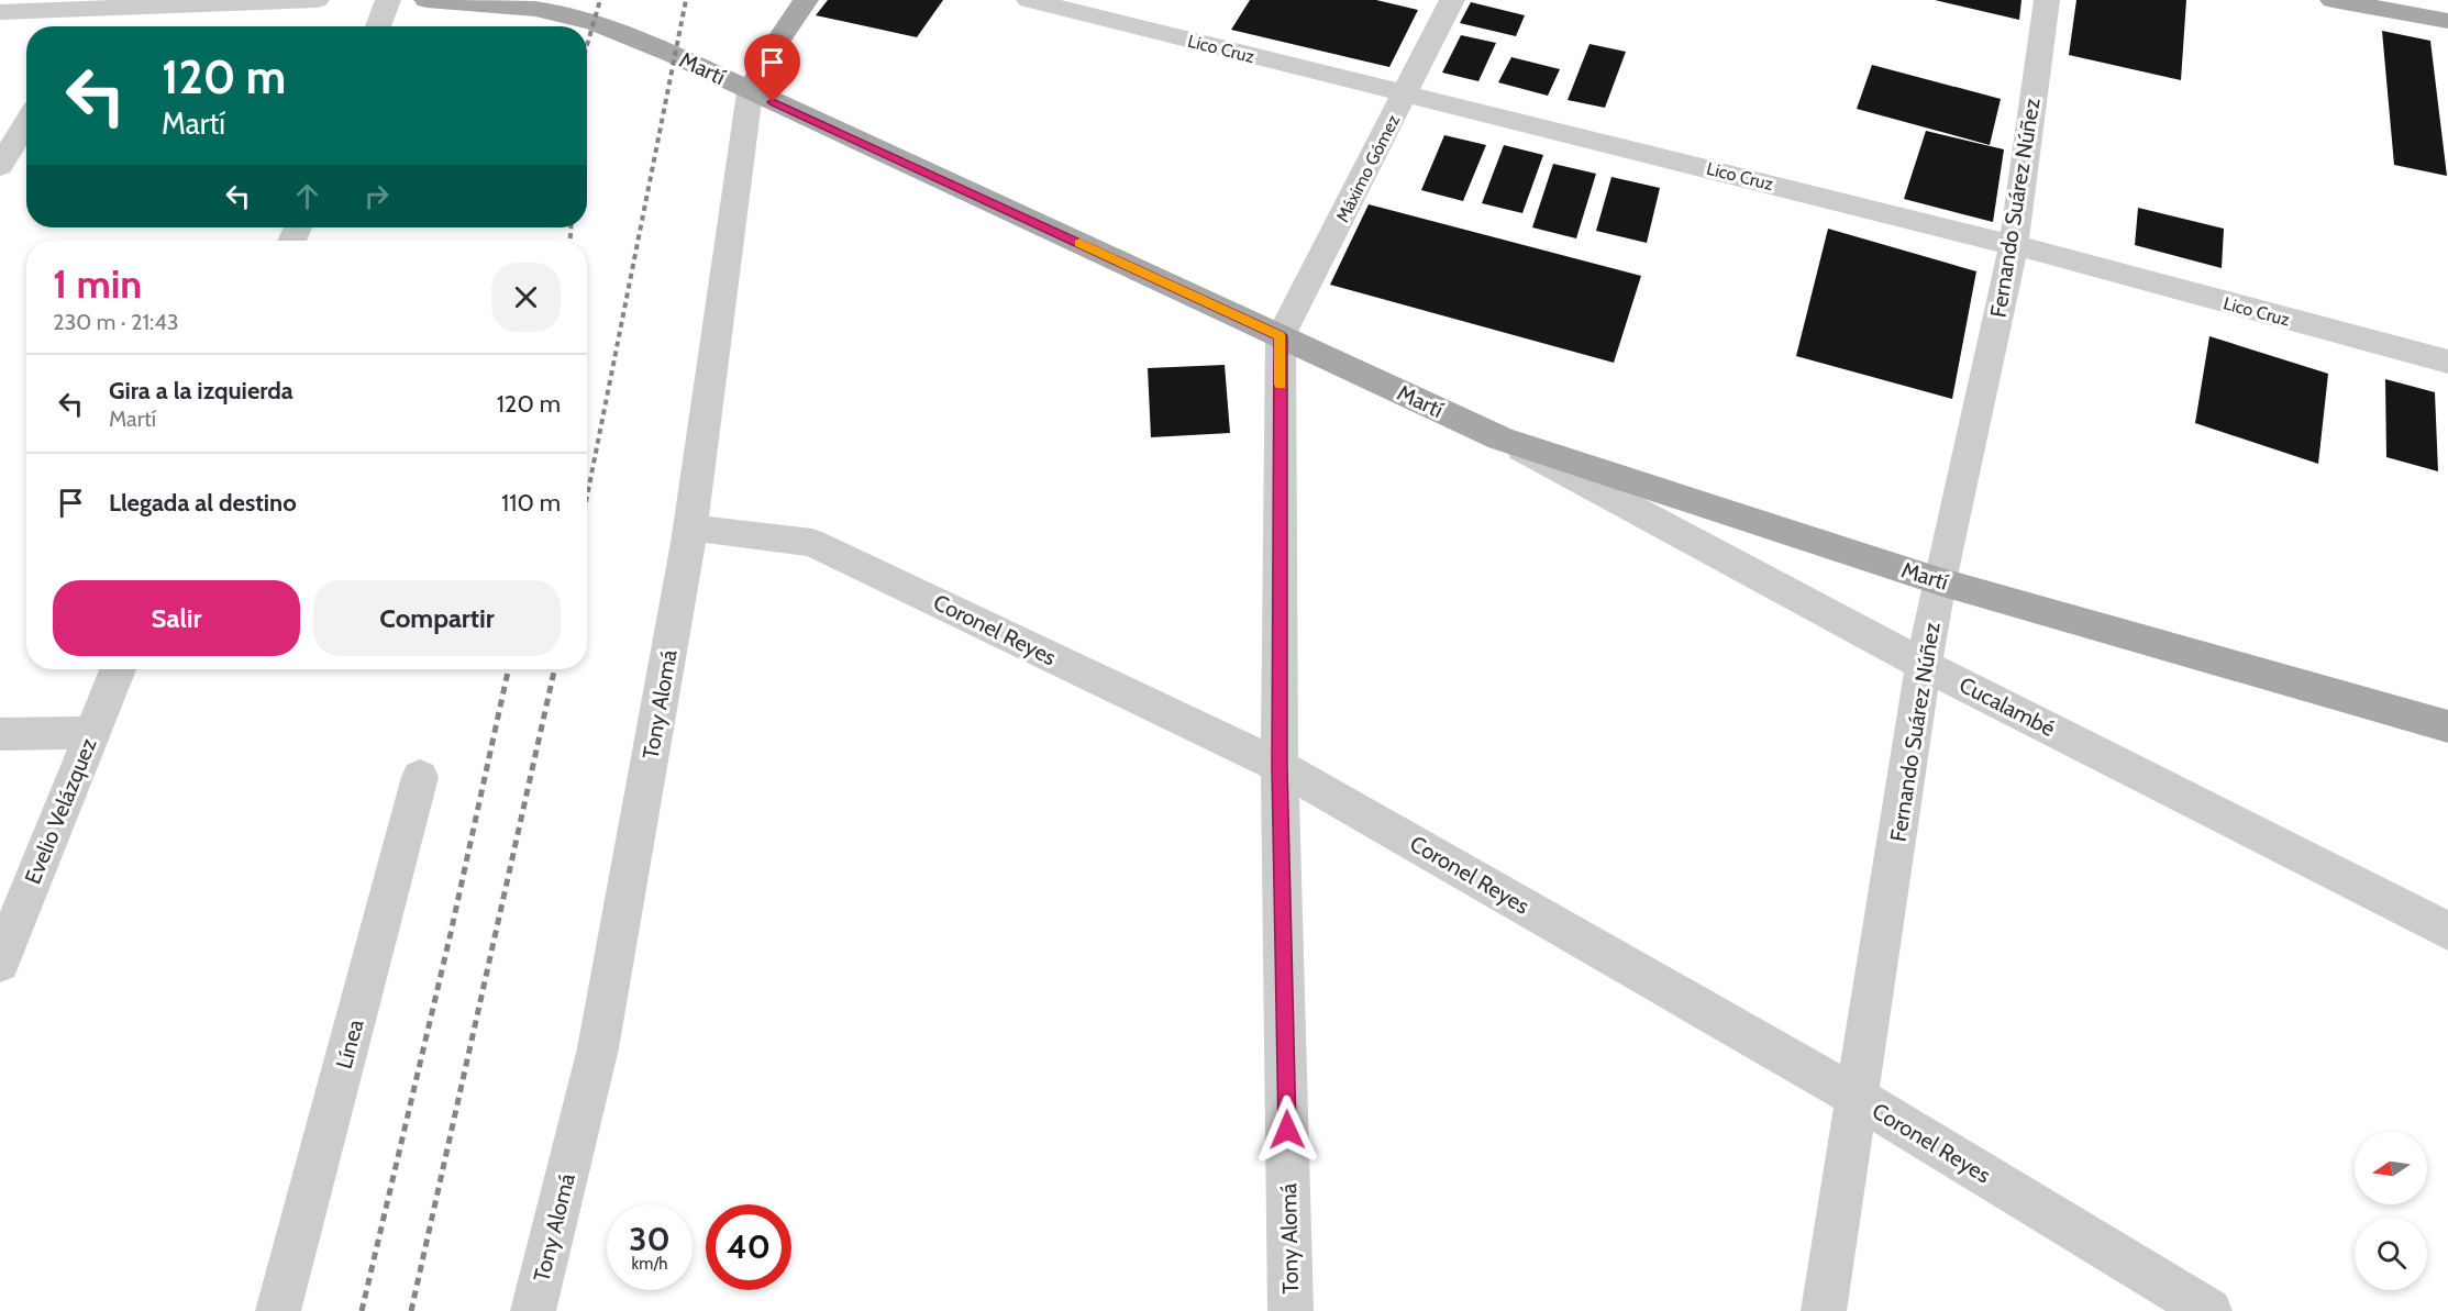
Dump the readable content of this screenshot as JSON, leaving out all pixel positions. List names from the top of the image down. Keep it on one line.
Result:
{"streets":{"main road":["Martí"],"street":["Lico Cruz","Máximo Gómez","Fernando Suárez Núñez","Coronel Reyes","Tony Alomá","Cucalambé","Evelio Velázquez","Línea"]},"crossings":[["Lico Cruz","Máximo Gómez"],["Lico Cruz","Fernando Suárez Núñez"],["Martí","Máximo Gómez"],["Martí","Fernando Suárez Núñez"],["Martí","Tony Alomá"],["Martí","Cucalambé"],["Máximo Gómez","Tony Alomá"],["Fernando Suárez Núñez","Coronel Reyes"],["Fernando Suárez Núñez","Cucalambé"],["Coronel Reyes","Tony Alomá"]],"north":"left","page":{"turn":["120 m","Martí"],"heading":["1 min","230 m · 21:43"],"list":[{"name":"Gira a la izquierda","note":"Martí","value":"120 m"},{"name":"Llegada al destino","value":"110 m"}],"buttons":["Salir","Compartir"],"speed":"30 km/h","limit":"40"}}
